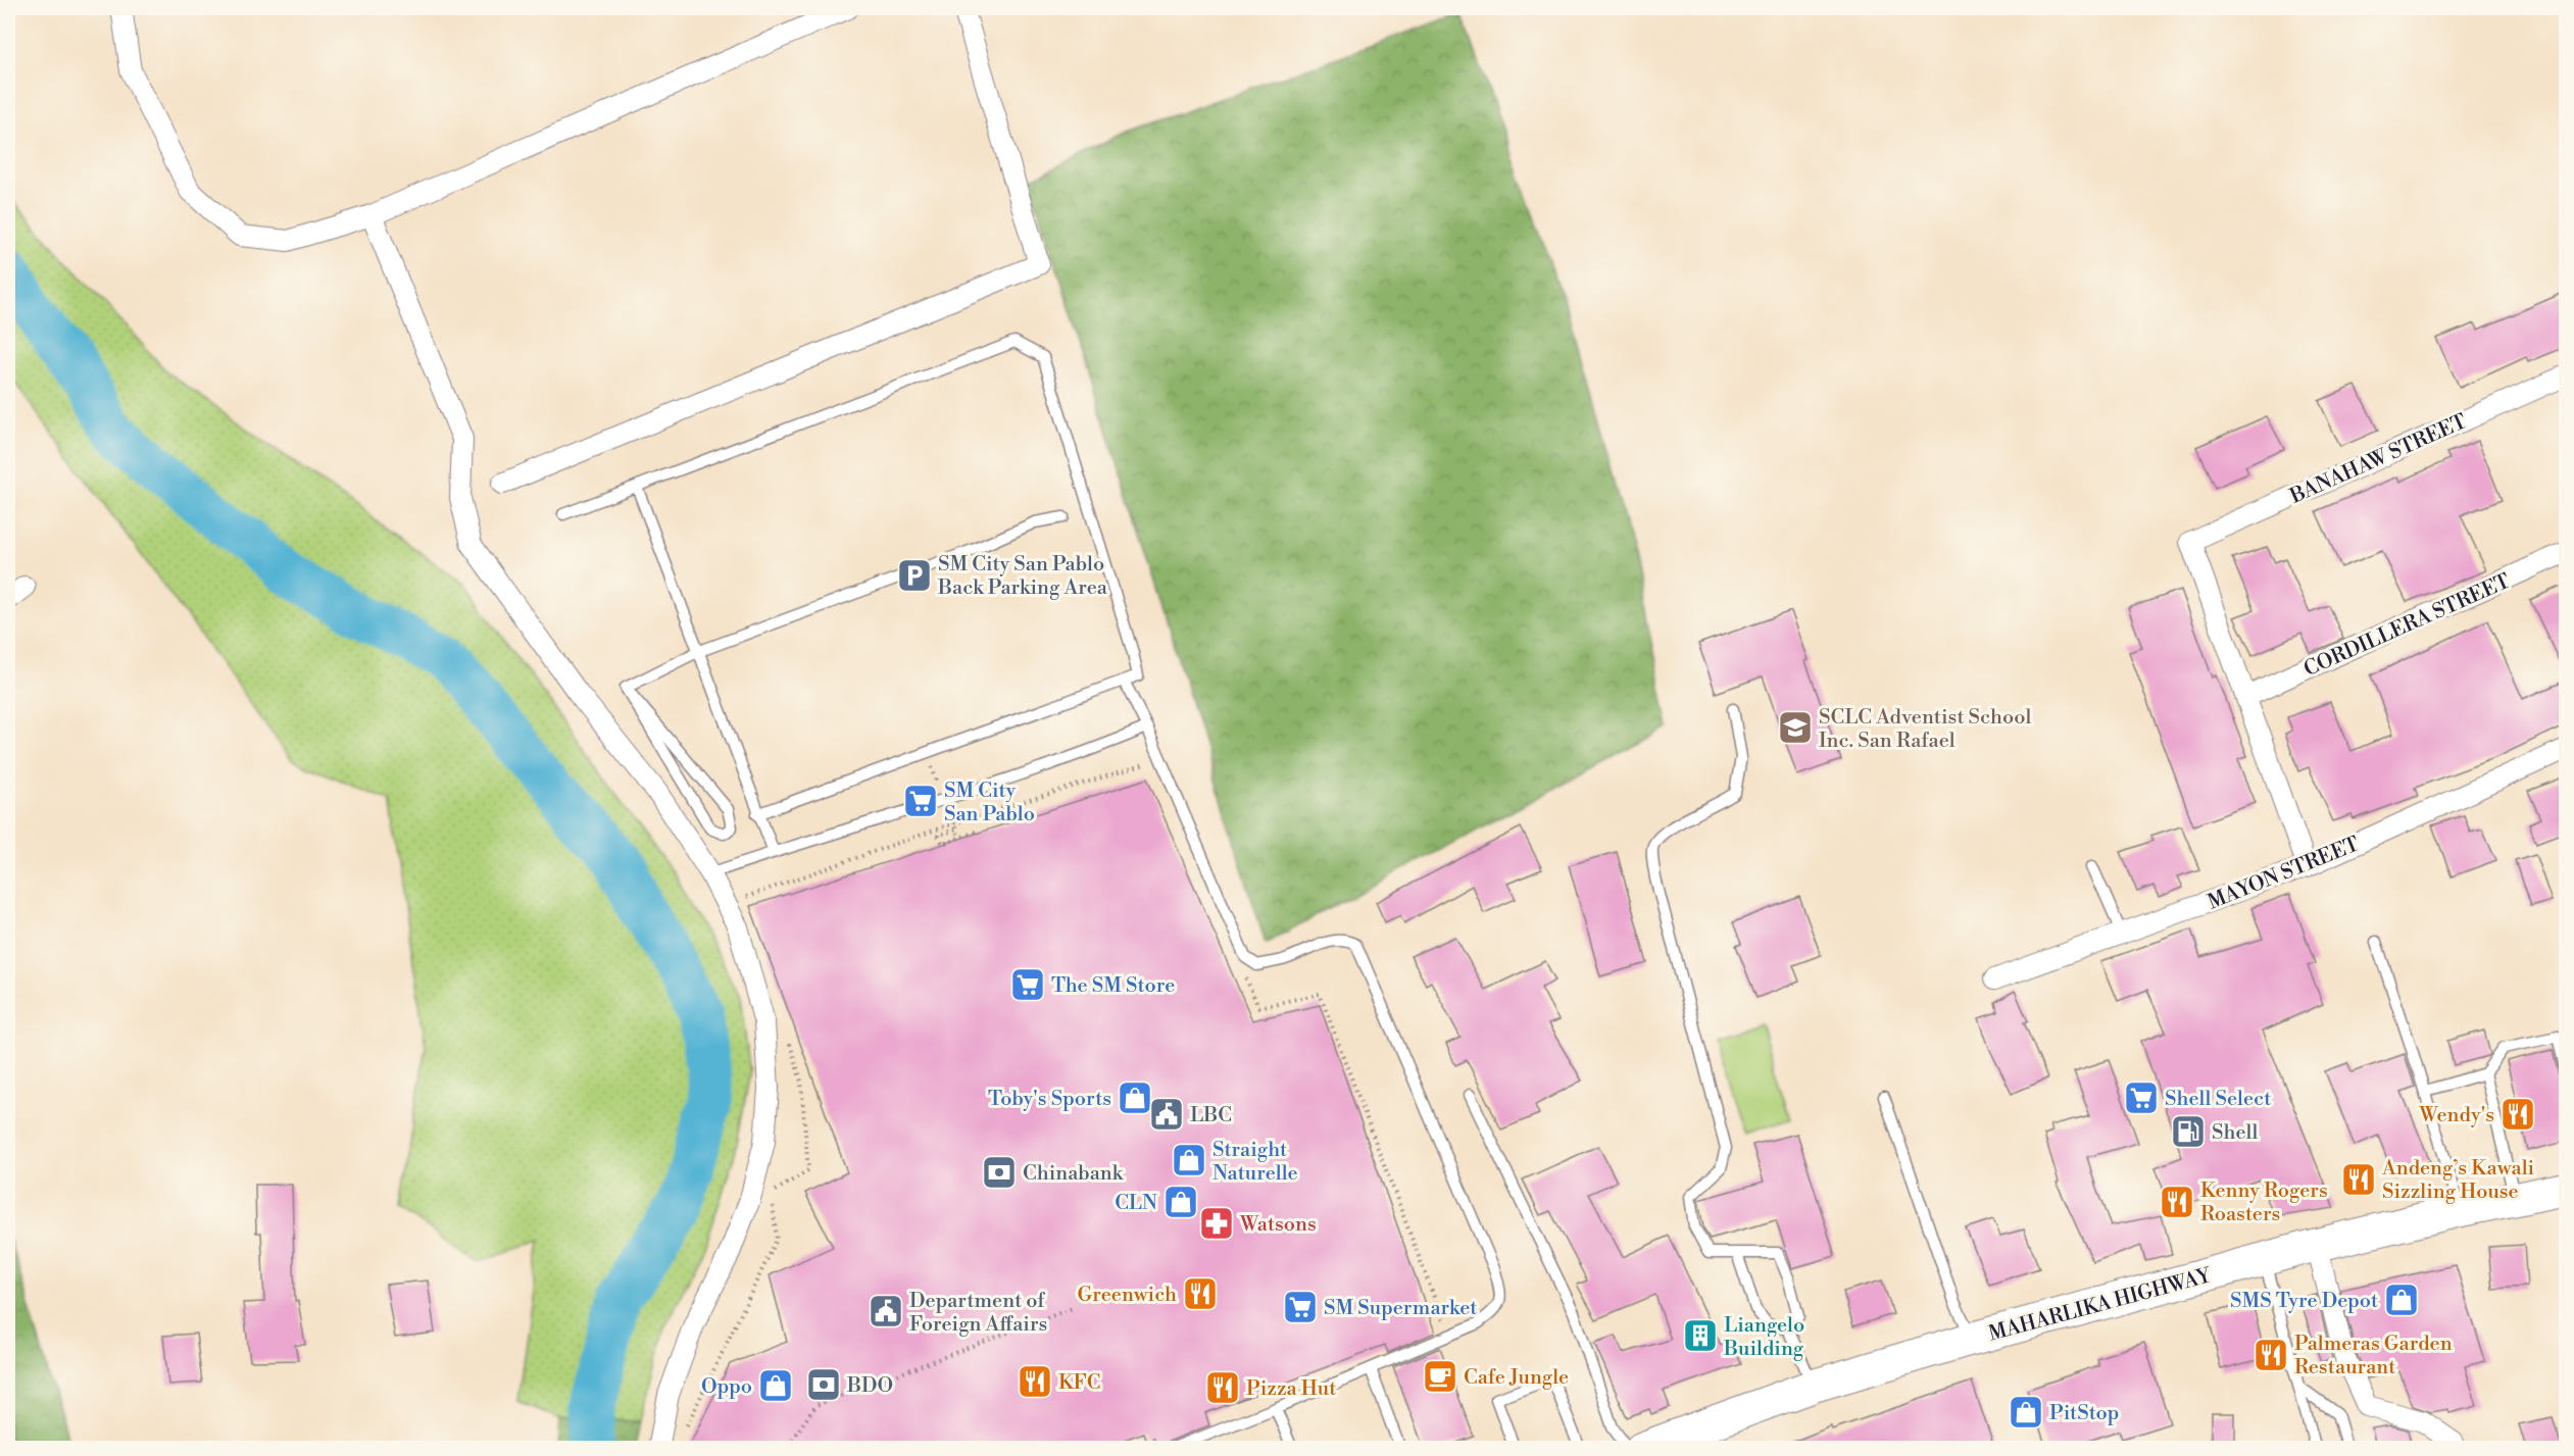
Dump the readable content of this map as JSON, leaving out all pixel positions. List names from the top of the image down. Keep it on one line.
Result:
{"streets":{"main road":["MAHARLIKA HIGHWAY"],"street":["BANAHAW STREET","CORDILLERA STREET","MAYON STREET"]},"crossings":[["BANAHAW STREET","CORDILLERA STREET"]],"places":{"parking":["SM City San Pablo Back Parking Area"],"school or university":["SCLC Adventist School Inc. San Rafael"],"supermarket":["SM City San Pablo","The SM Store","Shell Select","SM Supermarket"],"shop":["Toby's Sports","Straight Naturelle","CLN","SMS Tyre Depot","Oppo","PitStop"],"public building":["LBC","Department of Foreign Affairs"],"restaurant":["Wendy's","Andeng’s Kawali Sizzling House","Kenny Rogers Roasters","Greenwich","Palmeras Garden Restaurant","KFC","Pizza Hut"],"fuel station":["Shell"],"bank":["Chinabank","BDO"],"pharmacy":["Watsons"],"building":["Liangelo Building"],"cafe":["Cafe Jungle"]}}
